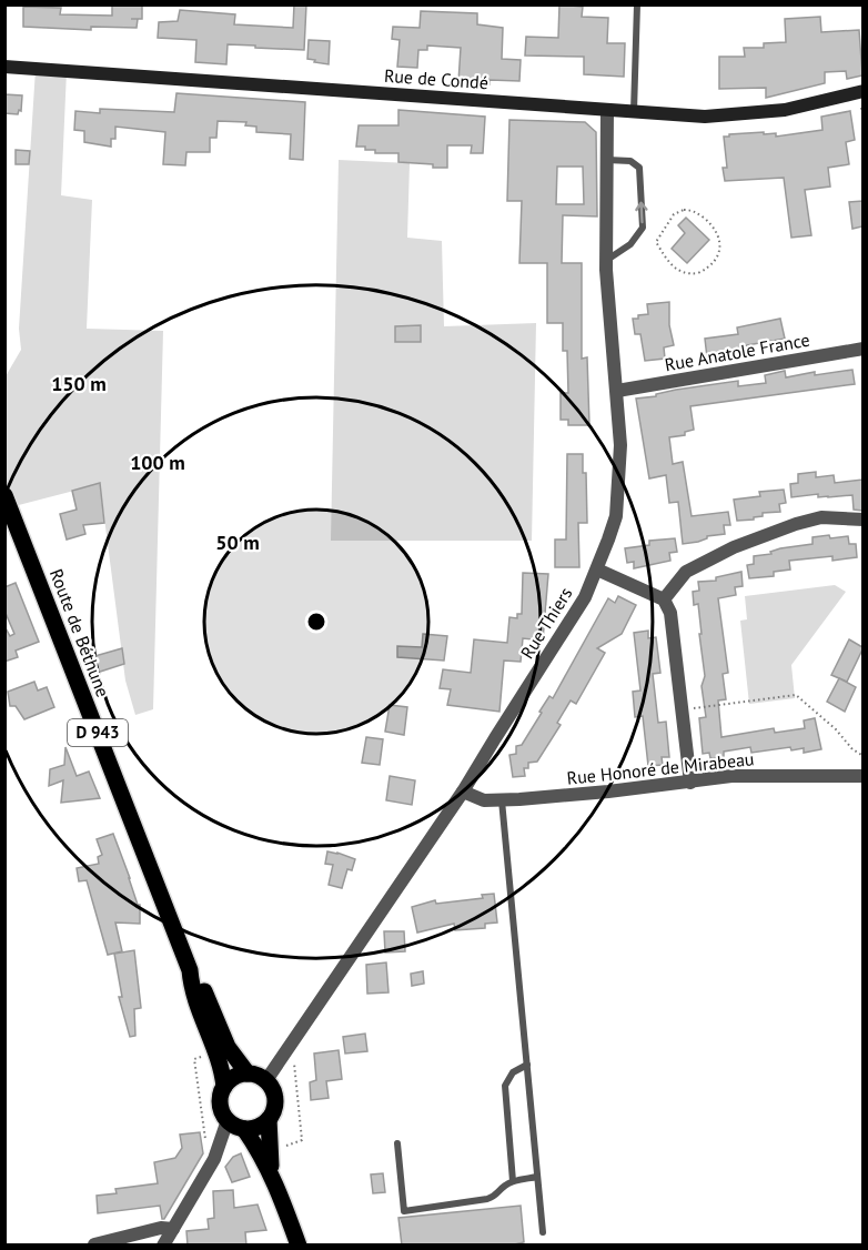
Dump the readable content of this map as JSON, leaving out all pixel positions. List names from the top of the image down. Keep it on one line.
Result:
{"streets":{"main road":["Rue de Condé","Route de Béthune","D 943"],"street":["Rue Anatole France","Rue Thiers","Rue Honoré de Mirabeau"]},"crossings":[["Rue de Condé","Rue Thiers"],["Rue Anatole France","Rue Thiers"],["Rue Thiers","Route de Béthune"],["Rue Thiers","Rue Honoré de Mirabeau"]],"rings":["150 m","100 m","50 m"]}
